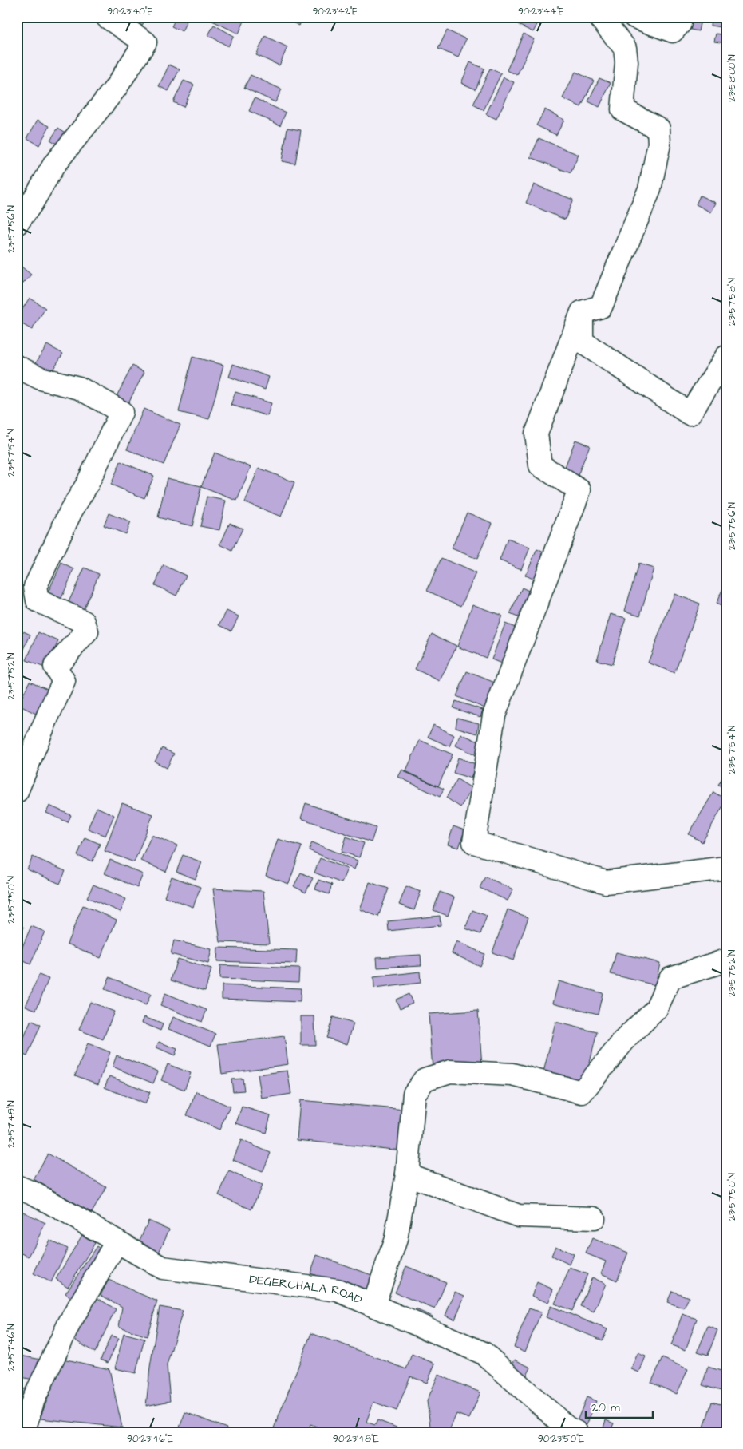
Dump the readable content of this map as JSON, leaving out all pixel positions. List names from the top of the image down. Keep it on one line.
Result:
{"streets":{"street":["DEGERCHALA ROAD"]},"scale_bar":"20 m","coordinates":["90°23'40\"E","90°23'42\"E","90°23'44\"E","23°58'00\"N","23°57'56\"N","23°57'58\"N","23°57'54\"N","23°57'52\"N","23°57'50\"N","23°57'48\"N","23°57'46\"N","90°23'46\"E","90°23'48\"E","90°23'50\"E"]}
